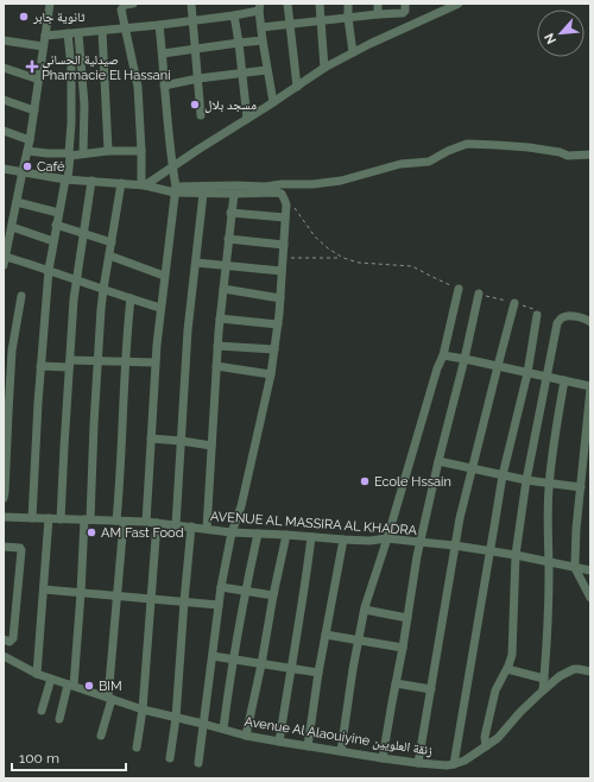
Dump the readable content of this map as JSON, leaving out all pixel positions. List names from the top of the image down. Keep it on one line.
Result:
{"streets":{"street":["AVENUE AL MASSIRA AL KHADRA","Avenue Al Alaouiyine زنقة العلويين"]},"places":{"other":["ثانوية جابر","مسجد بلال","Café","Ecole Hssain","AM Fast Food","BIM"],"health":["صيدلية الحساني Pharmacie El Hassani"]},"scale_bar":"100 m","north":"bottom left"}
